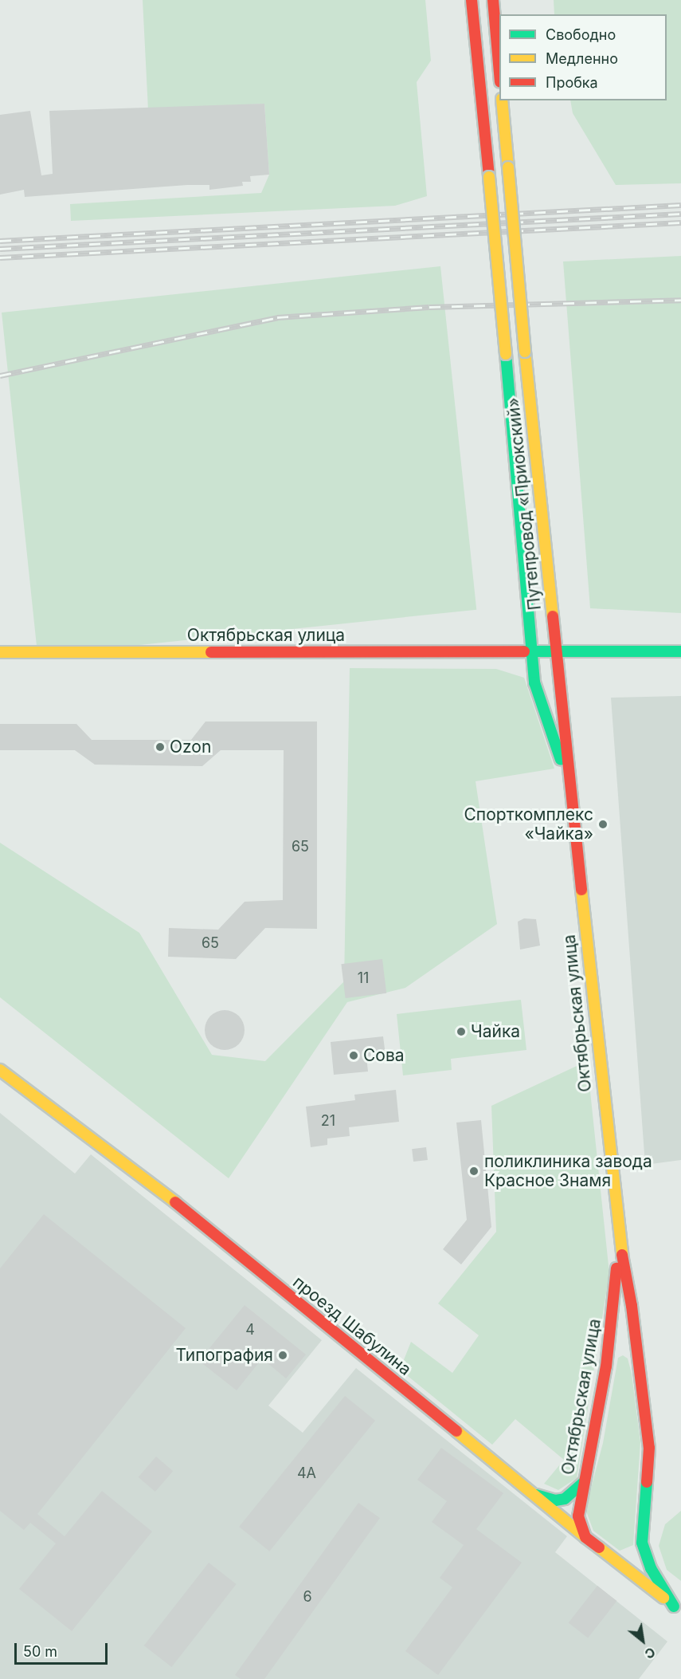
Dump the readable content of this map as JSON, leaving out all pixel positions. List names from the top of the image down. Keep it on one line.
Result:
{"streets":{"main road":["Путепровод «Приокский»","Октябрьская улица","проезд Шабулина"]},"crossings":[["Путепровод «Приокский»","Октябрьская улица"],["Октябрьская улица","проезд Шабулина"]],"places":["Ozon","Спорткомплекс «Чайка»","Чайка","Сова","поликлиника завода Красное Знамя","Типография"],"house_numbers":["65","65","11","21","4","4А","6"],"legend":["Свободно","Медленно","Пробка"],"scale_bar":"50 m","north":"bottom right"}
